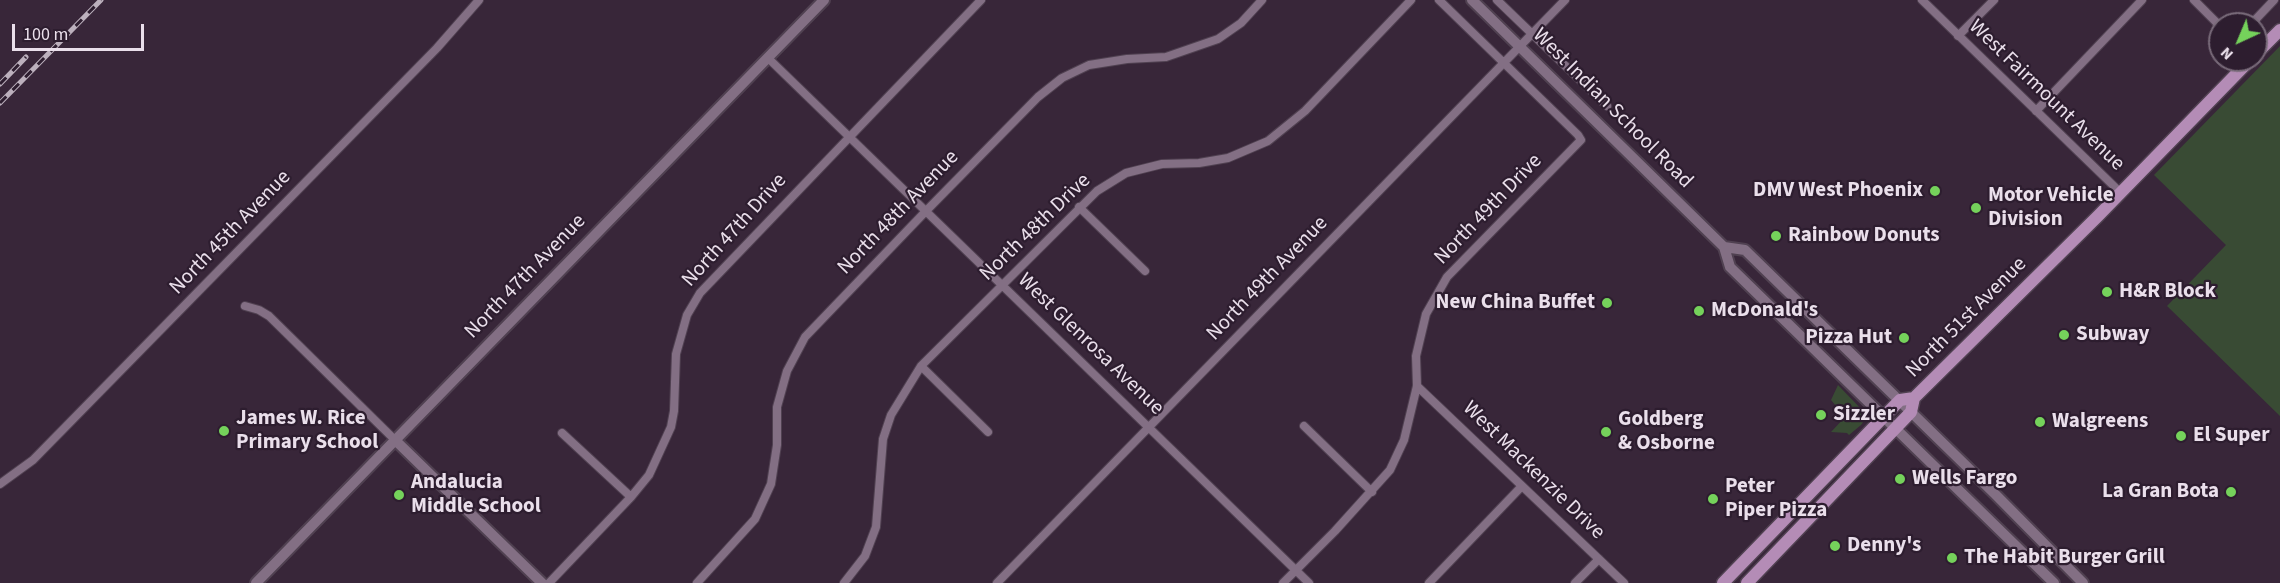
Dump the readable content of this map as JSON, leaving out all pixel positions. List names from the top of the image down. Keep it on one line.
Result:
{"streets":{"main road":["West Indian School Road","North 47th Avenue","North 51st Avenue"],"street":["West Fairmount Avenue","North 49th Drive","North 48th Avenue","North 48th Drive","North 47th Drive","North 45th Avenue","North 49th Avenue","West Glenrosa Avenue","West Mackenzie Drive"]},"crossings":[["West Fairmount Avenue","North 51st Avenue"],["West Indian School Road","North 49th Drive"],["West Indian School Road","North 49th Avenue"],["West Indian School Road","North 51st Avenue"],["North 49th Drive","West Glenrosa Avenue"],["North 49th Drive","West Mackenzie Drive"],["North 48th Avenue","West Glenrosa Avenue"],["North 48th Drive","West Glenrosa Avenue"],["North 47th Drive","West Glenrosa Avenue"],["North 47th Avenue","West Glenrosa Avenue"],["North 49th Avenue","West Glenrosa Avenue"]],"places":["DMV West Phoenix","Motor Vehicle Division","Rainbow Donuts","H&R Block","New China Buffet","McDonald's","Subway","Pizza Hut","Sizzler","Walgreens","James W. Rice Primary School","Goldberg & Osborne","El Super","Wells Fargo","La Gran Bota","Andalucia Middle School","Peter Piper Pizza","Denny's","The Habit Burger Grill"],"scale_bar":"100 m","north":"bottom left"}
